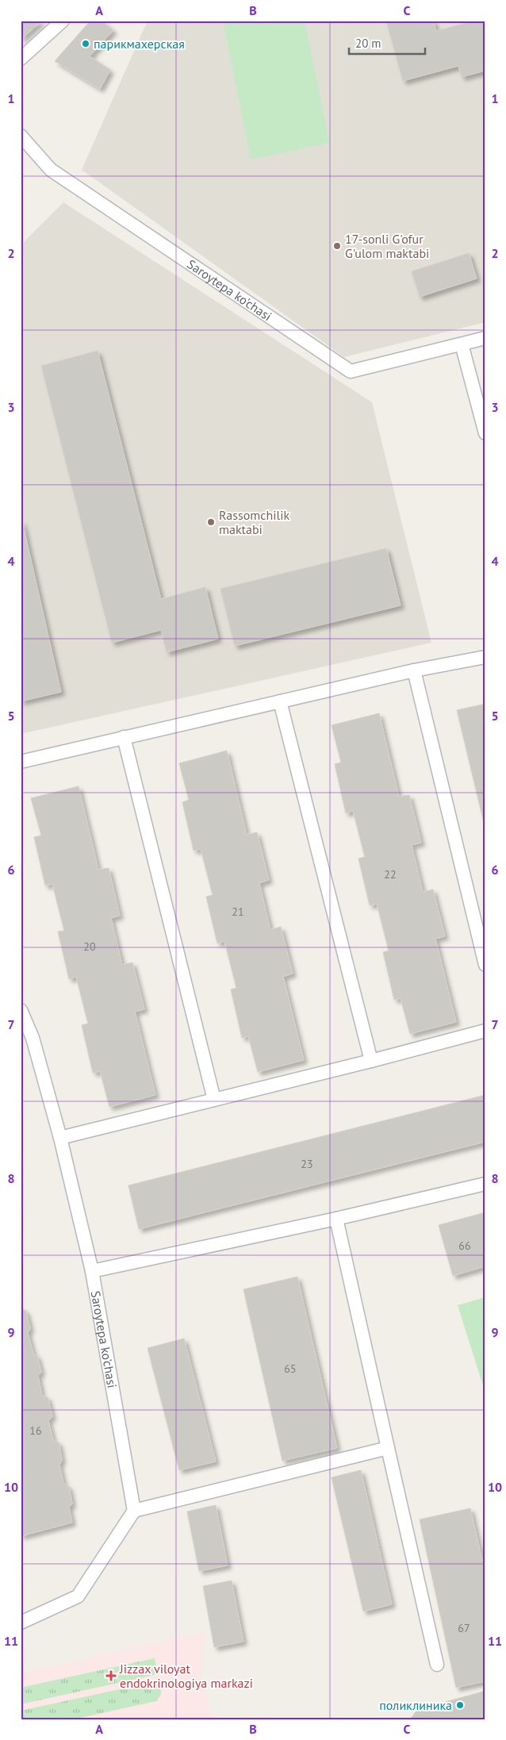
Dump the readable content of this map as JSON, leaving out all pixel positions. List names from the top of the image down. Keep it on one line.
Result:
{"streets":{"lane":["Saroytepa ko'chasi"]},"places":{"other":["парикмахерская","17-sonli G'ofur G'ulom maktabi","Rassomchilik maktabi","поликлиника"],"health":["Jizzax viloyat endokrinologiya markazi"]},"house_numbers":["22","21","20","23","66","65","16","67"],"scale_bar":"20 m","grid":{"columns":["A","B","C"],"rows":["1","2","3","4","5","6","7","8","9","10","11"]}}
